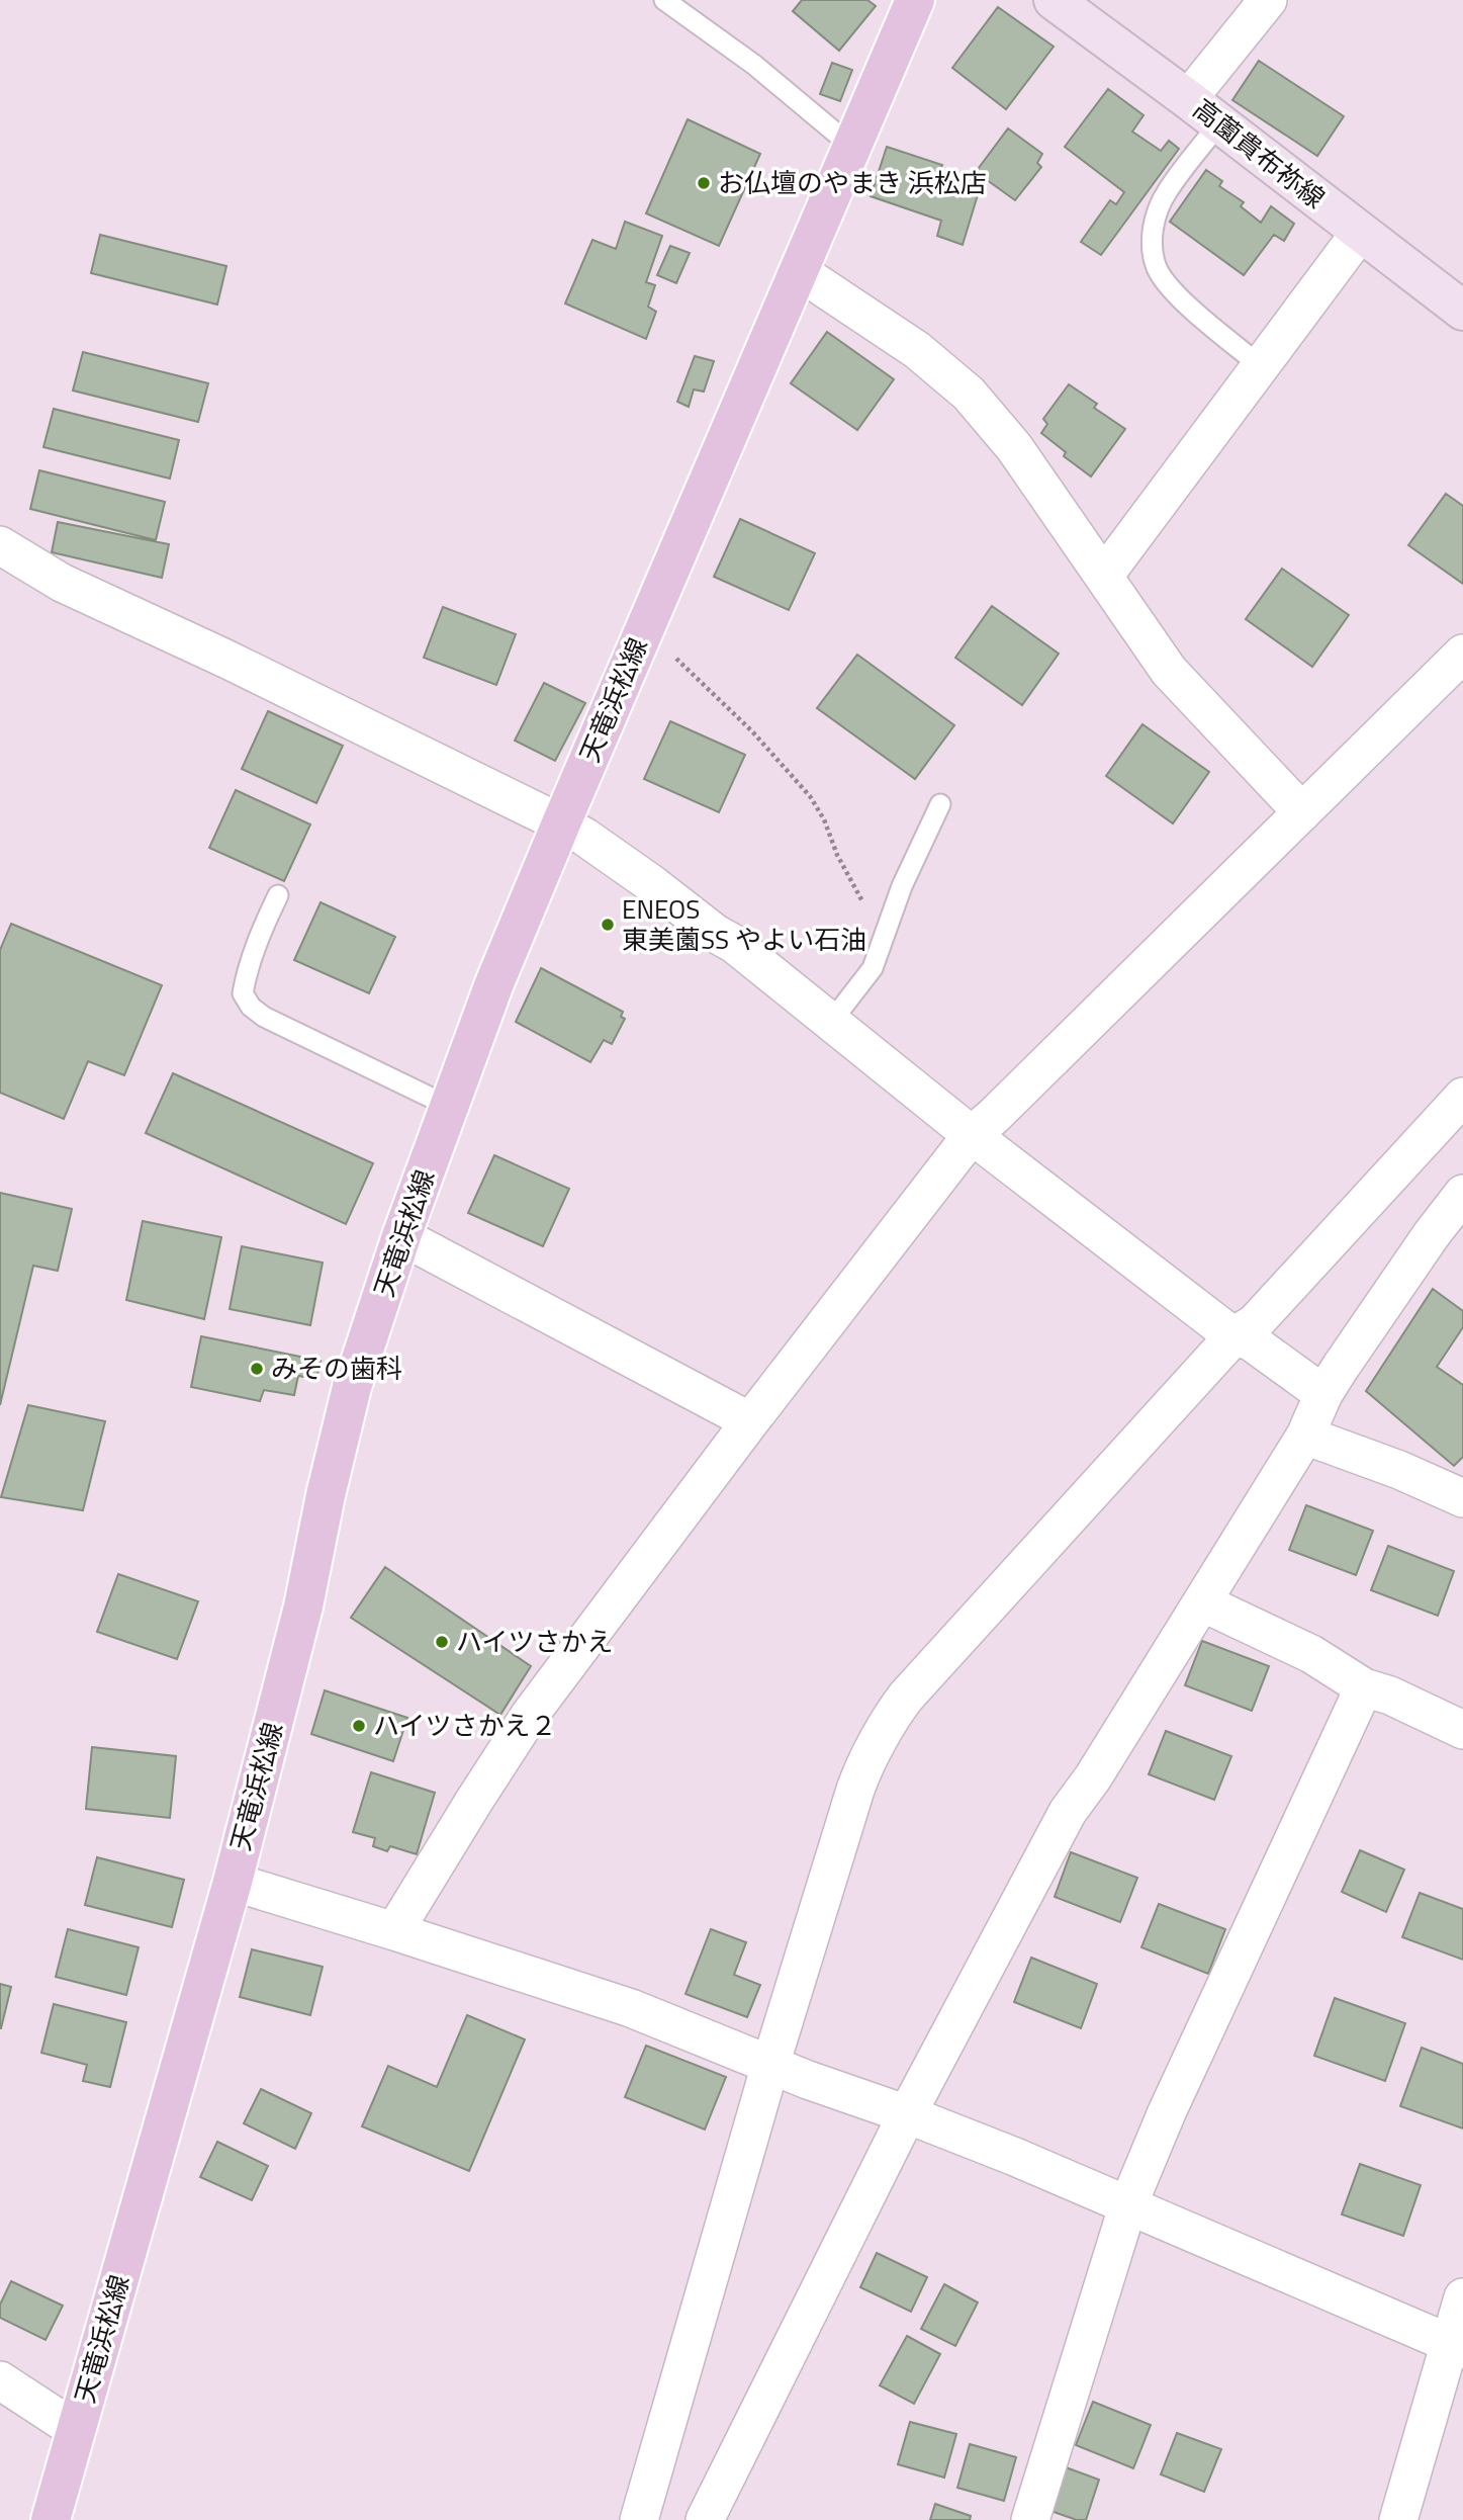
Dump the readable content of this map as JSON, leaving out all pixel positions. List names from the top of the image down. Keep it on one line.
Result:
{"streets":{"main road":["高薗貴布祢線","天竜浜松線"]},"places":["お仏壇のやまき 浜松店","ENEOS 東美薗SS やよい石油","みその歯科","ハイツさかえ","ハイツさかえ２"]}
